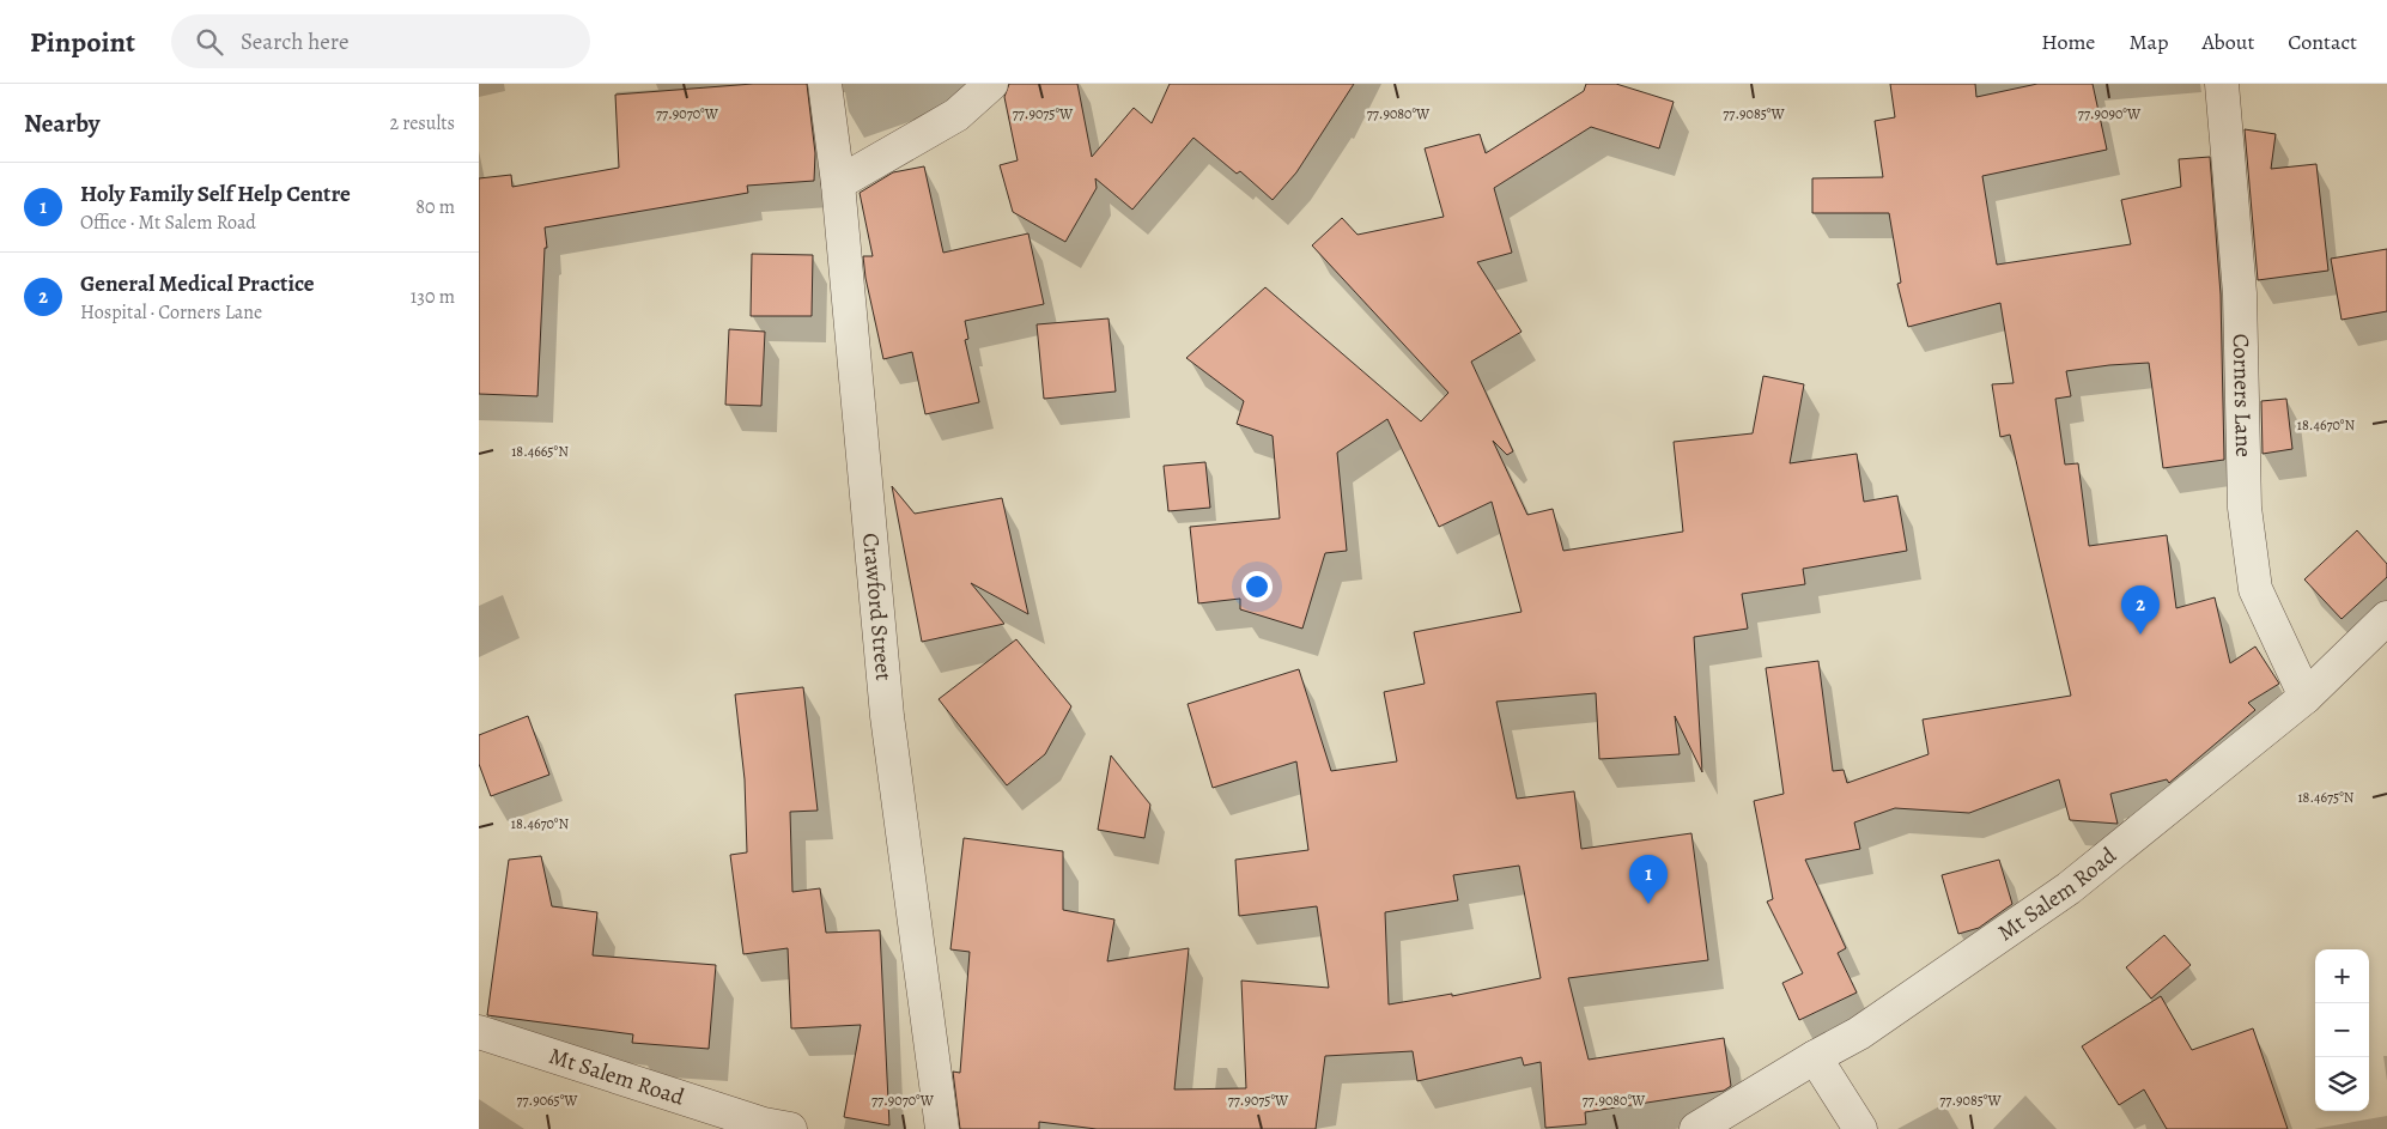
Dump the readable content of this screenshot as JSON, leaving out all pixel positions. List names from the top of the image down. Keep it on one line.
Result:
{"streets":{"street":["Corners Lane","Crawford Street","Mt Salem Road"]},"crossings":[["Corners Lane","Mt Salem Road"]],"page":{"header":"Pinpoint","search":"Search here","nav":["Home","Map","About","Contact"],"heading":["Nearby","2 results"],"list":[{"mark":"1","name":"Holy Family Self Help Centre","note":"Office · Mt Salem Road","value":"80 m"},{"mark":"2","name":"General Medical Practice","note":"Hospital · Corners Lane","value":"130 m"}],"pins":["2","1"],"map_buttons":["+","−"]},"coordinates":["77.9070°W","77.9075°W","77.9080°W","77.9085°W","77.9090°W","18.4670°N","18.4665°N","18.4675°N","77.9065°W"]}
